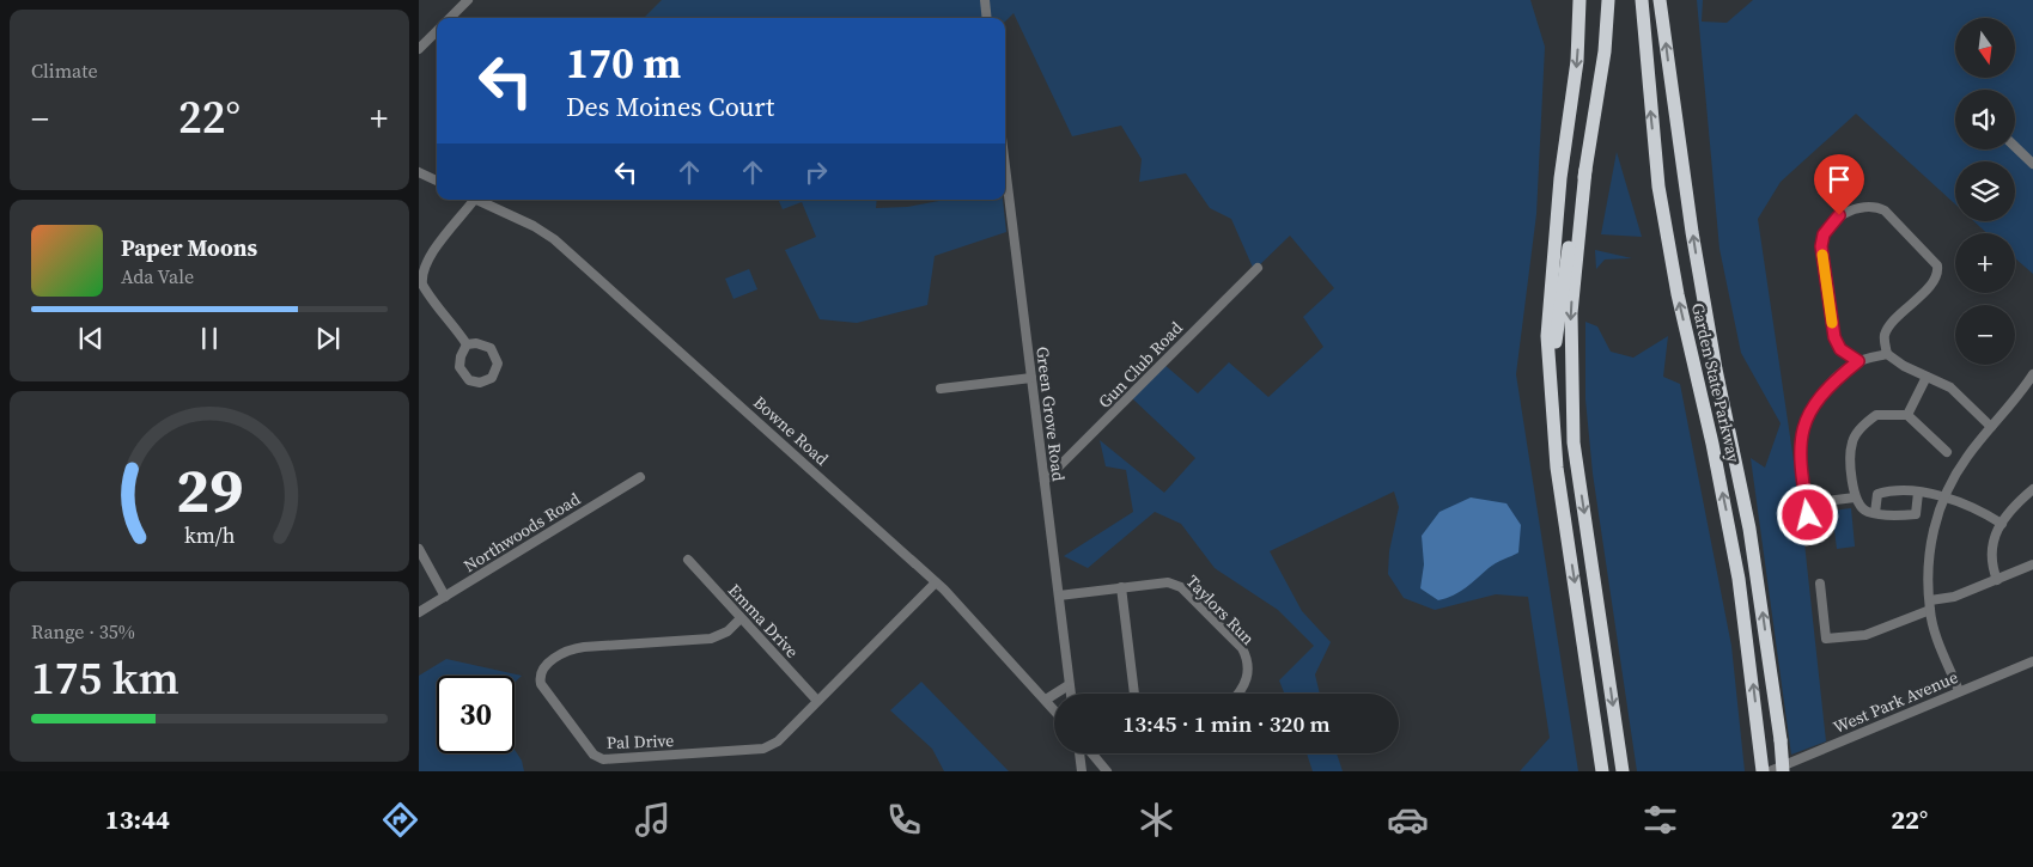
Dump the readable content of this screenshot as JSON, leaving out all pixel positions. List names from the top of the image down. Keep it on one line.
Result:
{"streets":{"highway":["Garden State Parkway"],"street":["Gun Club Road","Green Grove Road","Bowne Road","Northwoods Road","Taylors Run","Emma Drive","West Park Avenue","Pal Drive"]},"crossings":[["Gun Club Road","Green Grove Road"],["Green Grove Road","Taylors Run"],["Bowne Road","Pal Drive"],["Emma Drive","Pal Drive"]],"north":"bottom","page":{"tile":["Climate",["Range · 35%","175 km"]],"map_buttons":["+","−"],"turn":["170 m","Des Moines Court"],"heat":["−","22°","+"],"song":["Paper Moons","Ada Vale"],"limit":"30","trip":"13:45 · 1 min · 320 m","tabs":["13:44","22°"],"gauge":["29","km/h"]}}
